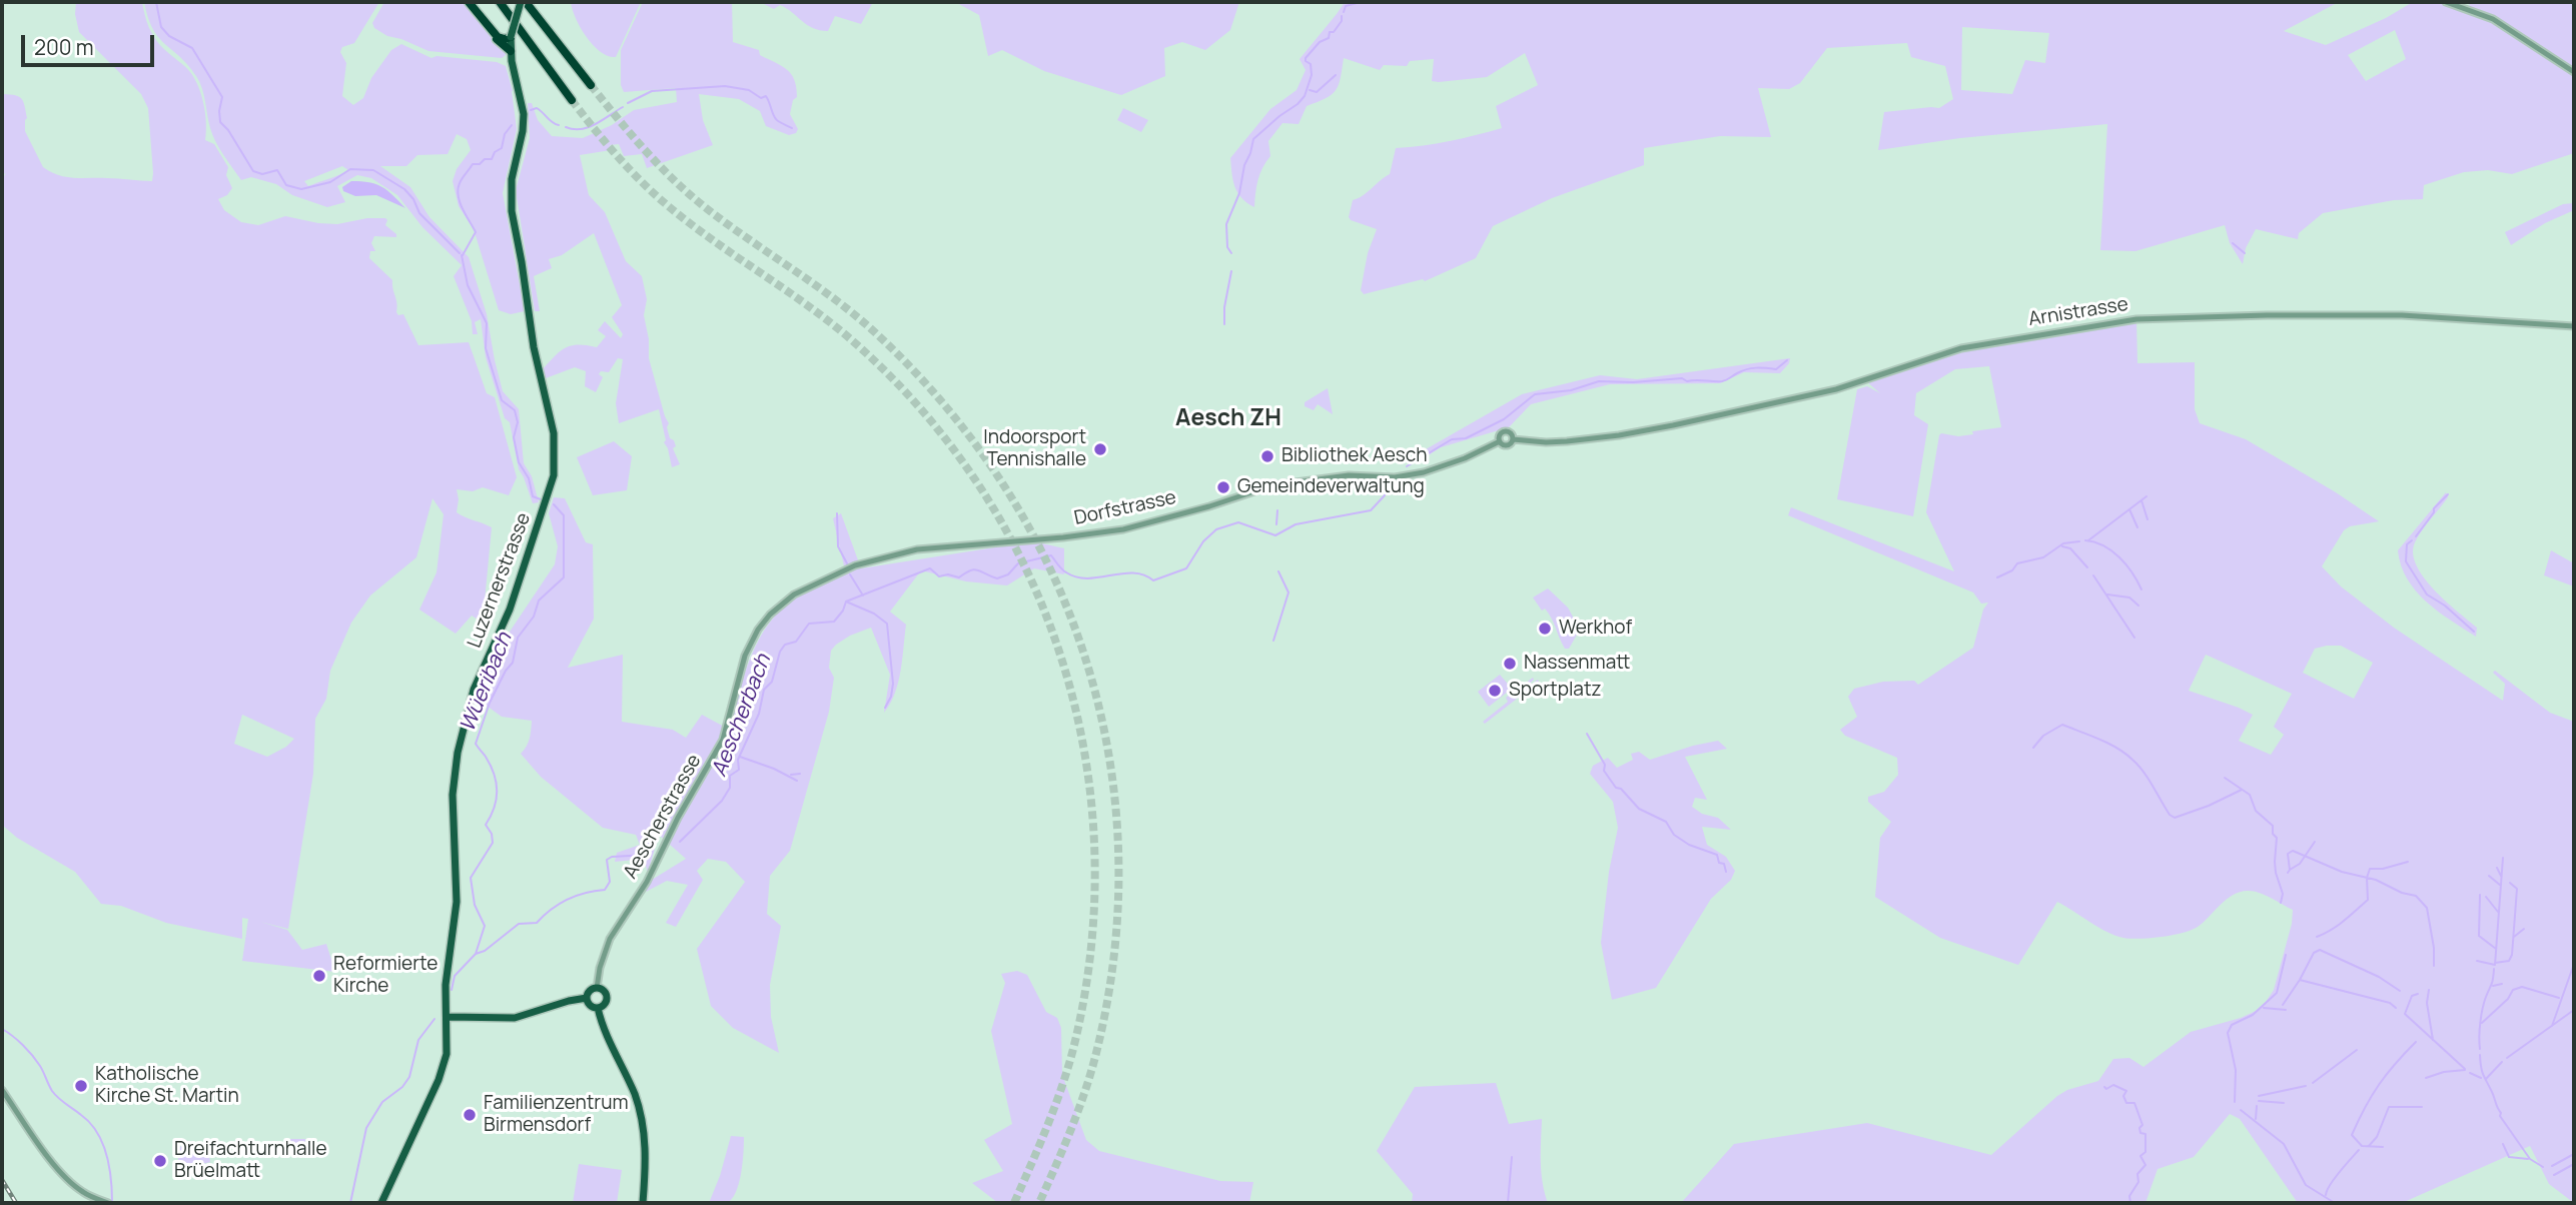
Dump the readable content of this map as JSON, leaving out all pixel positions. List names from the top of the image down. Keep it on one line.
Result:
{"streets":{"main road":["Luzernerstrasse"],"street":["Arnistrasse","Dorfstrasse","Aescherstrasse"]},"crossings":[["Arnistrasse","Dorfstrasse"],["Dorfstrasse","Aescherstrasse"]],"districts":["Aesch ZH"],"water":["Wüeribach","Aescherbach"],"places":["Indoorsport Tennishalle","Bibliothek Aesch","Gemeindeverwaltung","Werkhof","Nassenmatt","Sportplatz","Reformierte Kirche","Katholische Kirche St. Martin","Familienzentrum Birmensdorf","Dreifachturnhalle Brüelmatt"],"scale_bar":"200 m"}
